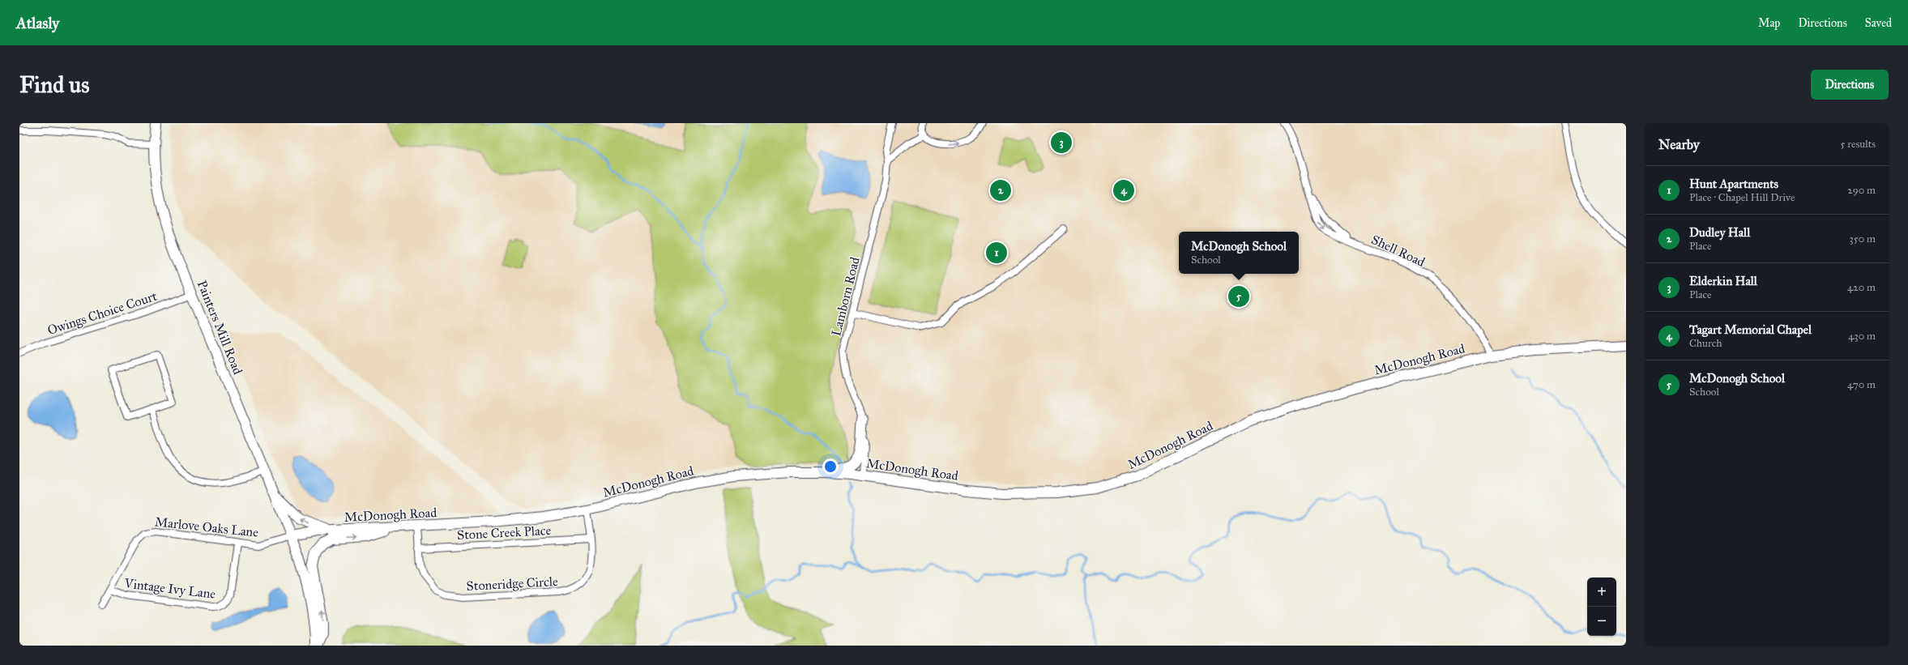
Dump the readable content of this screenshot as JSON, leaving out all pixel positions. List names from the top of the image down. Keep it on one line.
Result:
{"streets":{"main road":["Painters Mill Road","McDonogh Road"],"street":["Shell Road","Lamborn Road","Owings Choice Court","Marlove Oaks Lane","Stone Creek Place","Stoneridge Circle","Vintage Ivy Lane"]},"crossings":[["Shell Road","McDonogh Road"],["Lamborn Road","McDonogh Road"],["Owings Choice Court","Painters Mill Road"],["Painters Mill Road","McDonogh Road"],["Painters Mill Road","Marlove Oaks Lane"],["McDonogh Road","Marlove Oaks Lane"],["McDonogh Road","Stoneridge Circle"],["Marlove Oaks Lane","Vintage Ivy Lane"],["Stone Creek Place","Stoneridge Circle"]],"page":{"header":"Atlasly","nav":["Map","Directions","Saved"],"buttons":"Directions","title":"Find us","heading":["Nearby","5 results"],"pins":["3","2","4","1","5"],"list":[{"mark":"1","name":"Hunt Apartments","note":"Place · Chapel Hill Drive","value":"290 m"},{"mark":"2","name":"Dudley Hall","note":"Place","value":"350 m"},{"mark":"3","name":"Elderkin Hall","note":"Place","value":"420 m"},{"mark":"4","name":"Tagart Memorial Chapel","note":"Church","value":"430 m"},{"mark":"5","name":"McDonogh School","note":"School","value":"470 m"}],"popup":["McDonogh School","School"],"map_buttons":["+","−"]}}
